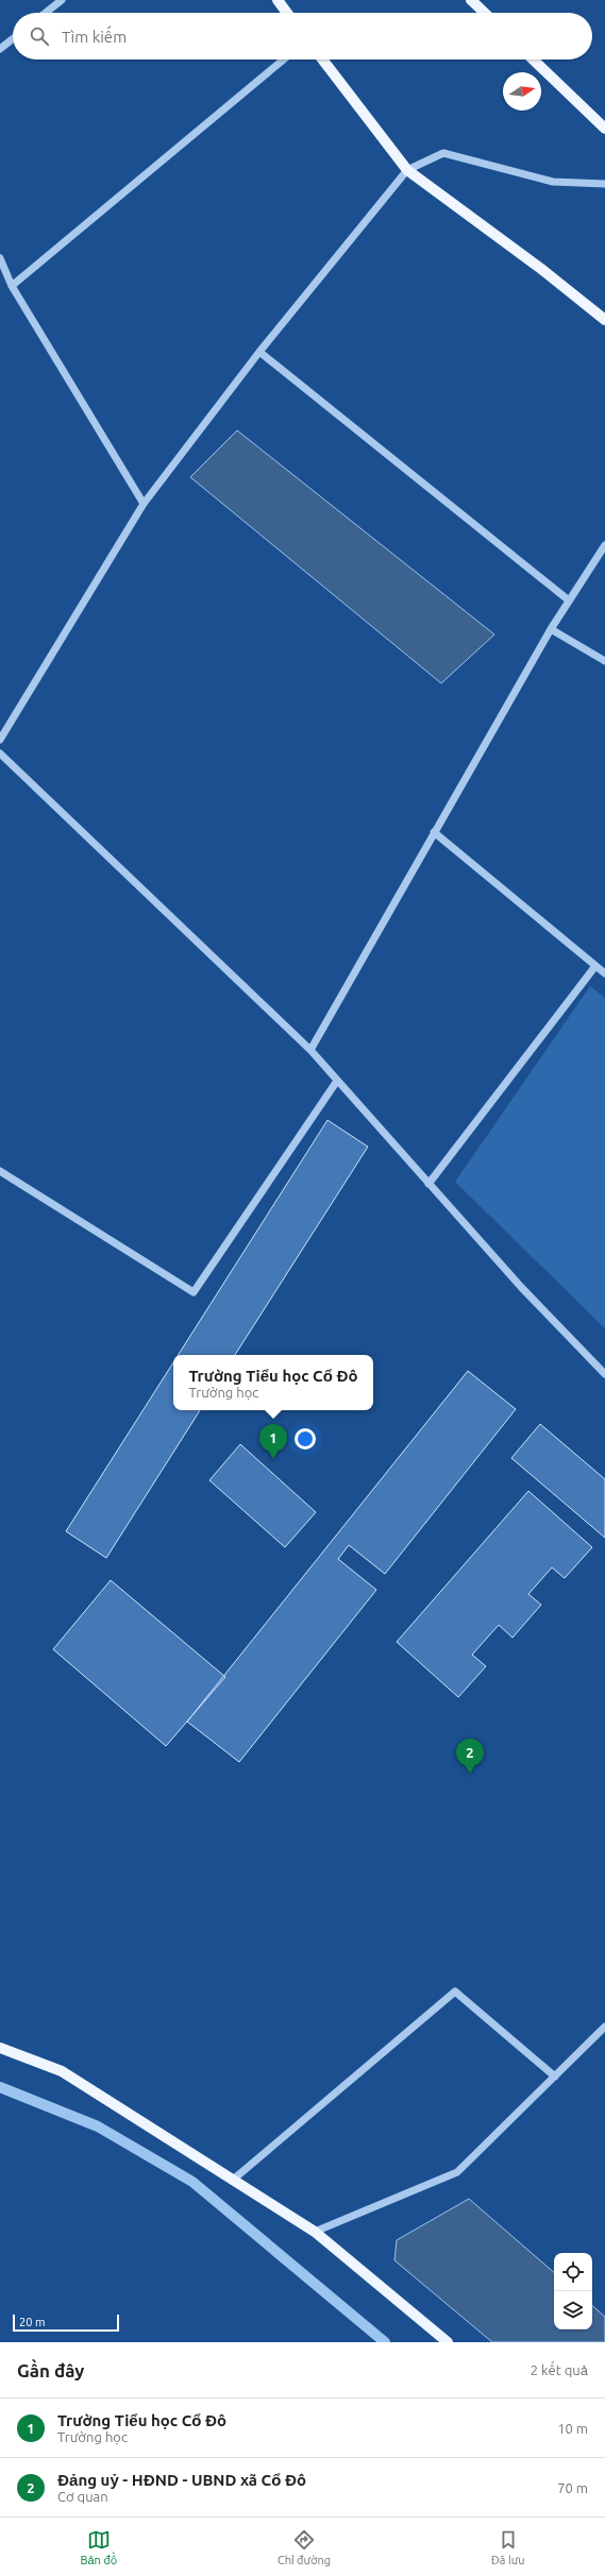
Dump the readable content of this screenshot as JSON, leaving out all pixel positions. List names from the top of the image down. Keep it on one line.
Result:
{"scale_bar":"20 m","north":"right","page":{"search":"Tìm kiếm","popup":["Trường Tiểu học Cổ Đô","Trường học"],"pins":["1","2"],"scale":"20 m","heading":["Gần đây","2 kết quả"],"list":[{"mark":"1","name":"Trường Tiểu học Cổ Đô","note":"Trường học","value":"10 m"},{"mark":"2","name":"Đảng uỷ - HĐND - UBND xã Cổ Đô","note":"Cơ quan","value":"70 m"}],"nav":["Bản đồ","Chỉ đường","Đã lưu"]}}
